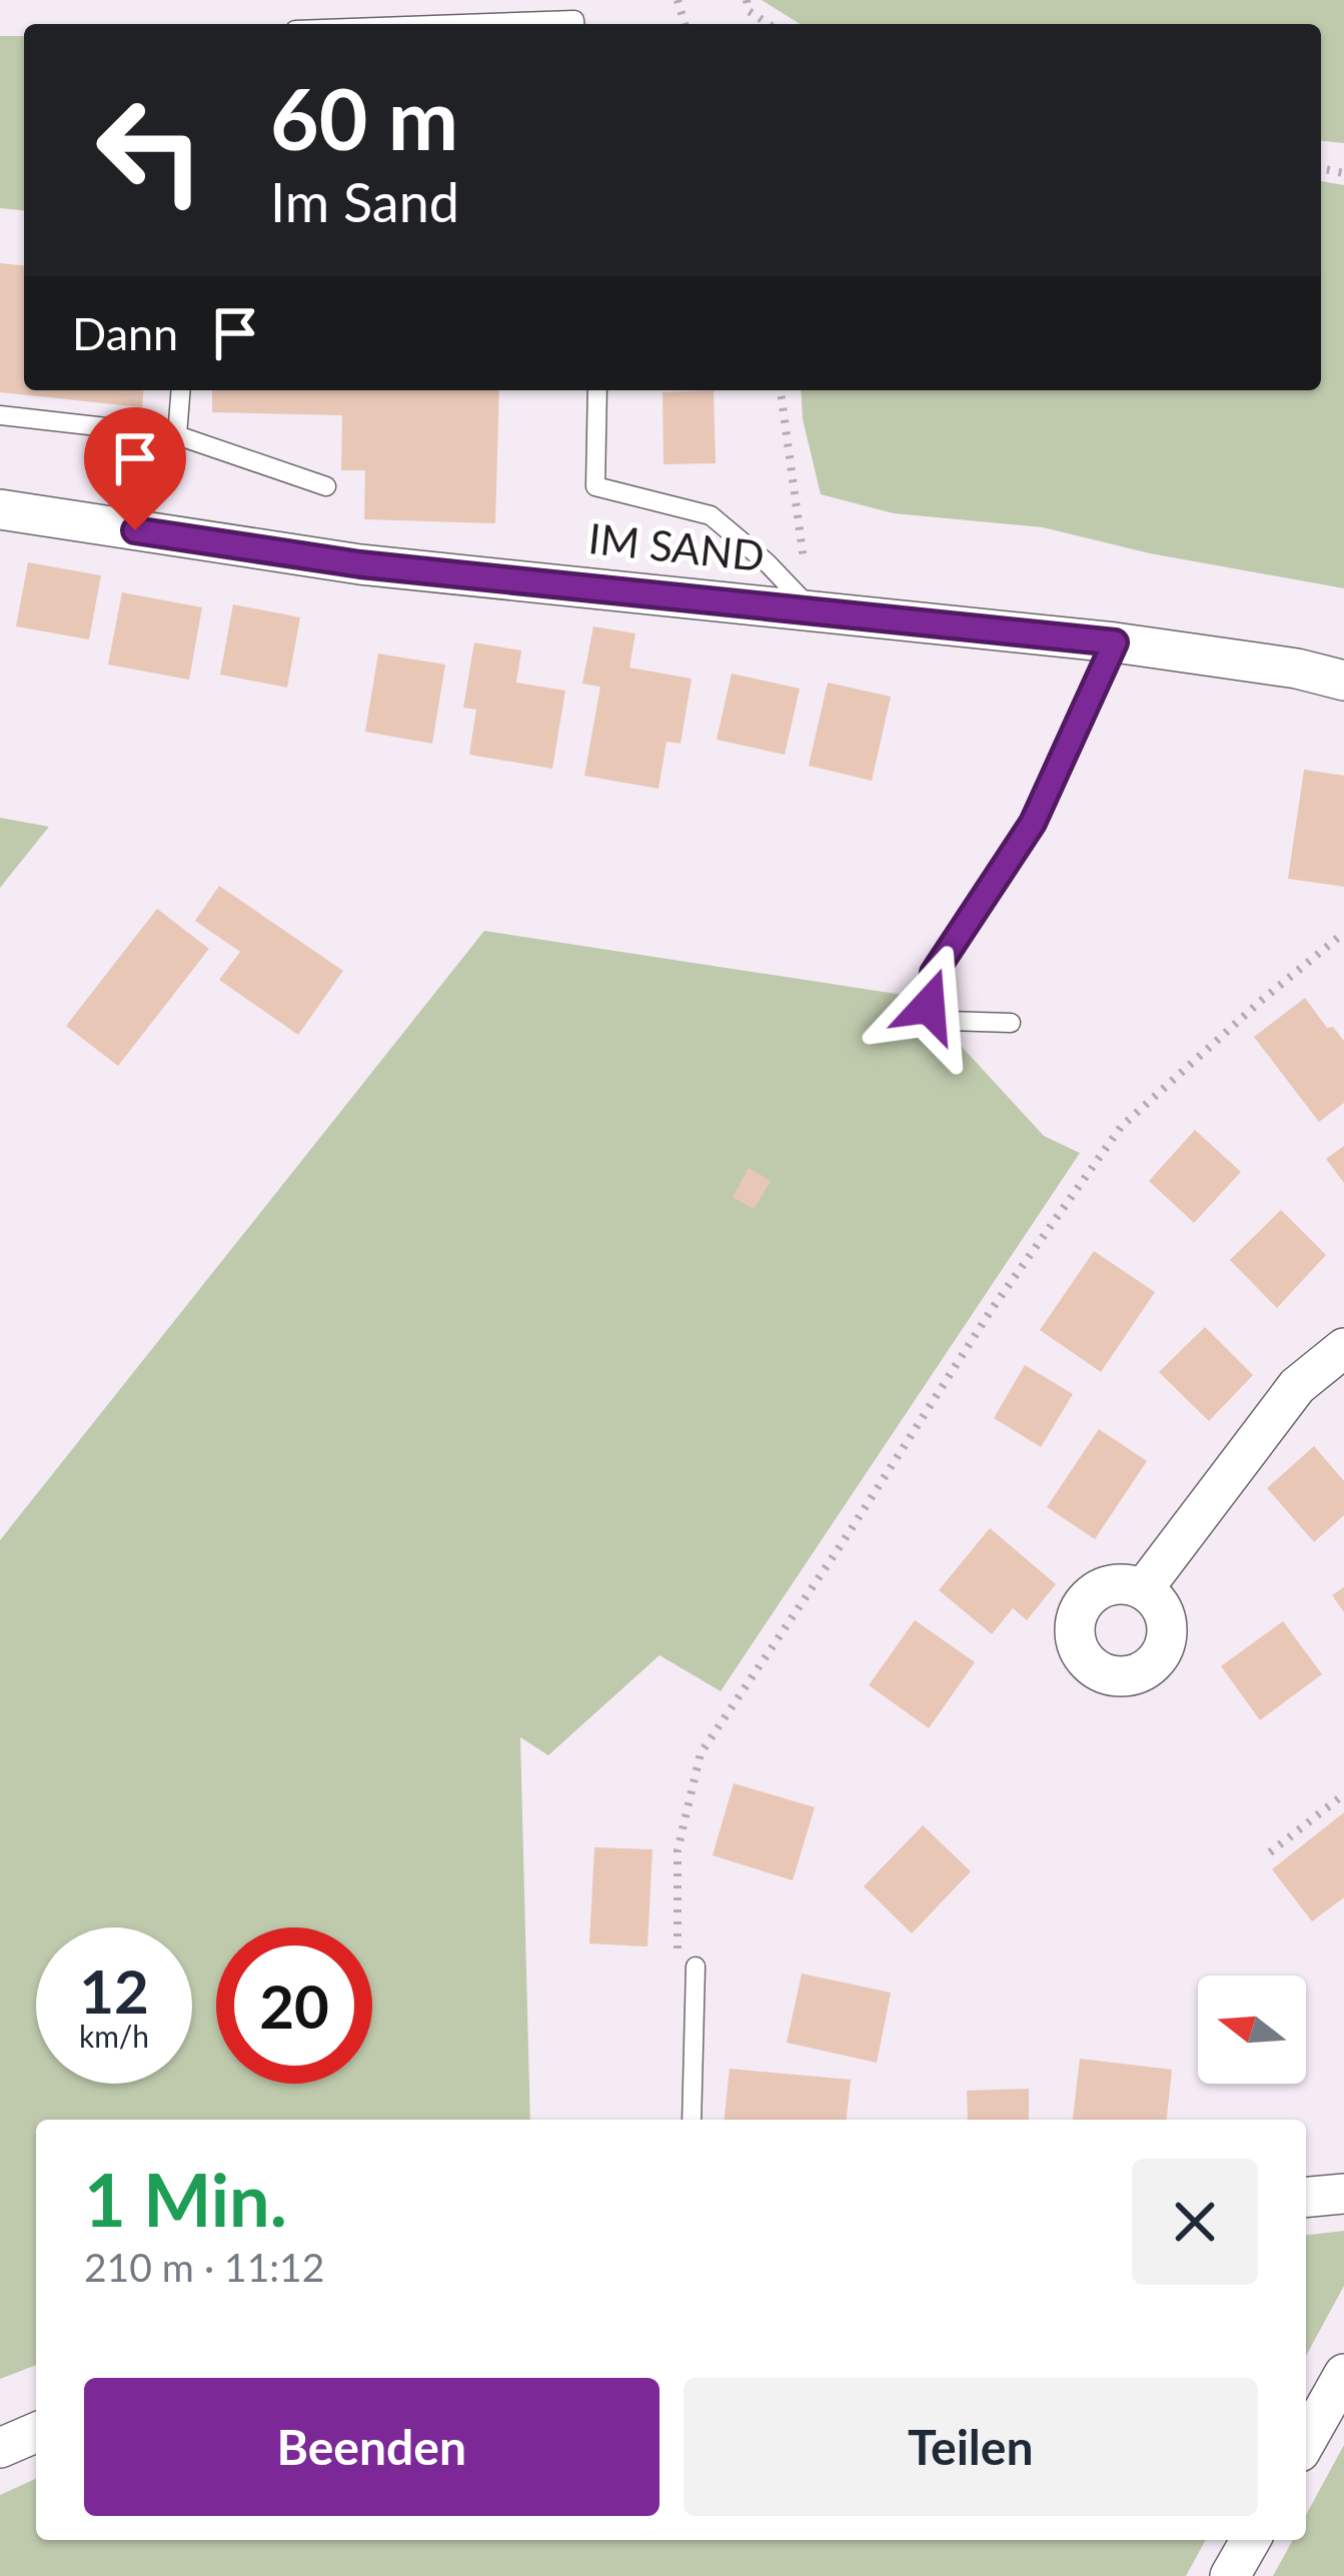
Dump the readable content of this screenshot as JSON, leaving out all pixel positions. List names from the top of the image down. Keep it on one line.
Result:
{"streets":{"street":["IM SAND"]},"north":"left","page":{"turn":["60 m","Im Sand"],"then":"Dann","speed":"12 km/h","limit":"20","heading":["1 Min.","210 m · 11:12"],"buttons":["Beenden","Teilen"]}}
